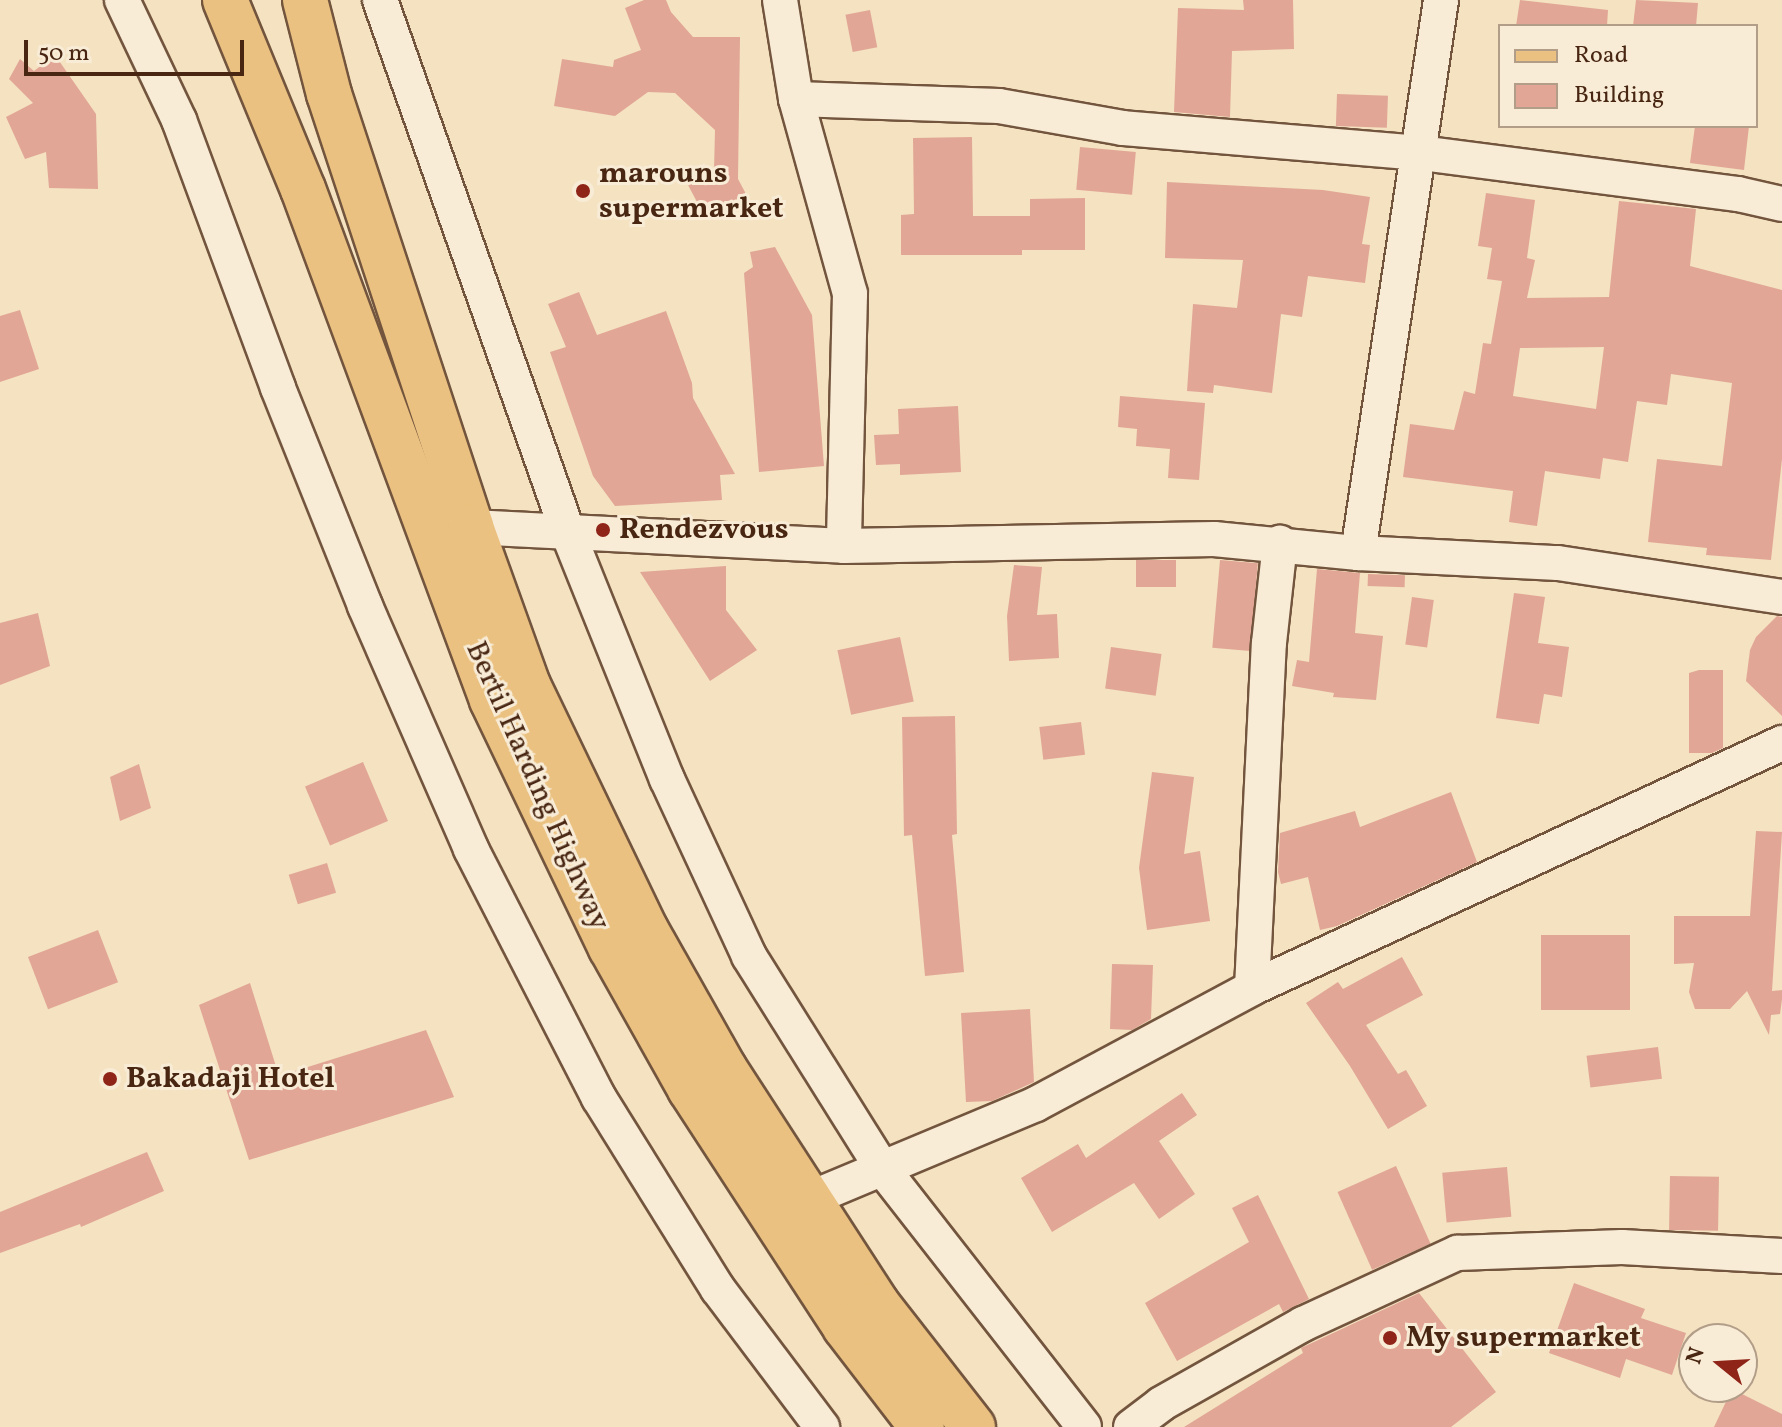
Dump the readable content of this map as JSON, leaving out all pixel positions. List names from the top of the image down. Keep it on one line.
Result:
{"streets":{"main road":["Bertil Harding Highway"]},"places":["marouns supermarket","Rendezvous","Bakadaji Hotel","My supermarket"],"legend":["Road","Building"],"scale_bar":"50 m","north":"left"}
